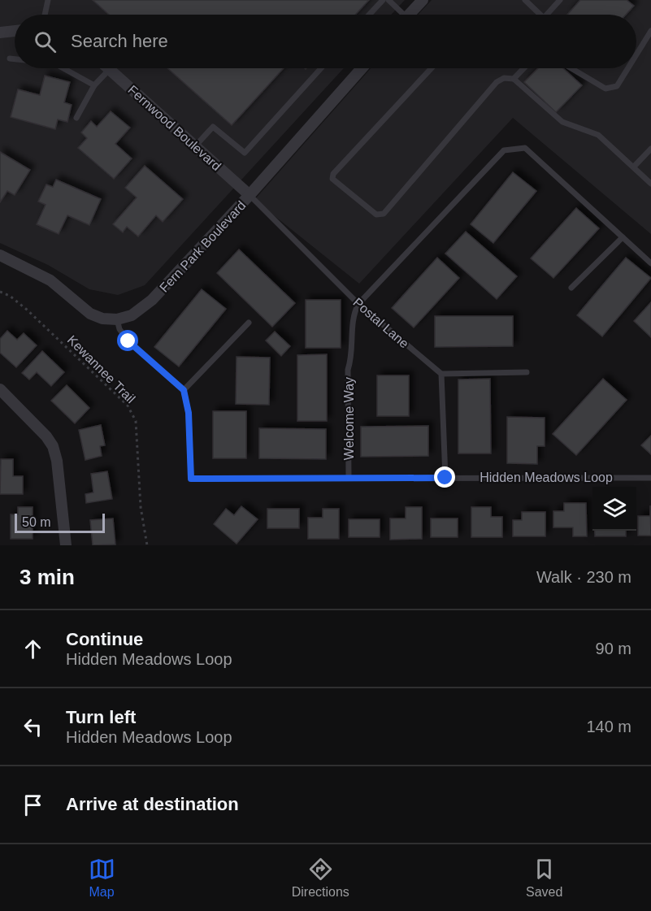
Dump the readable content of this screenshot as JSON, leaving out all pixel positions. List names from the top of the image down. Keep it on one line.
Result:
{"streets":{"street":["Fernwood Boulevard","Fern Park Boulevard"],"lane":["Postal Lane","Welcome Way","Hidden Meadows Loop"],"path":["Kewannee Trail"]},"crossings":[["Fernwood Boulevard","Fern Park Boulevard"],["Fernwood Boulevard","Postal Lane"],["Fern Park Boulevard","Postal Lane"],["Postal Lane","Welcome Way"],["Welcome Way","Hidden Meadows Loop"]],"scale_bar":"50 m","page":{"search":"Search here","scale":"50 m","heading":["3 min","Walk · 230 m"],"list":[["Continue","Hidden Meadows Loop","90 m"],["Turn left","Hidden Meadows Loop","140 m"],"Arrive at destination"],"nav":["Map","Directions","Saved"]}}
